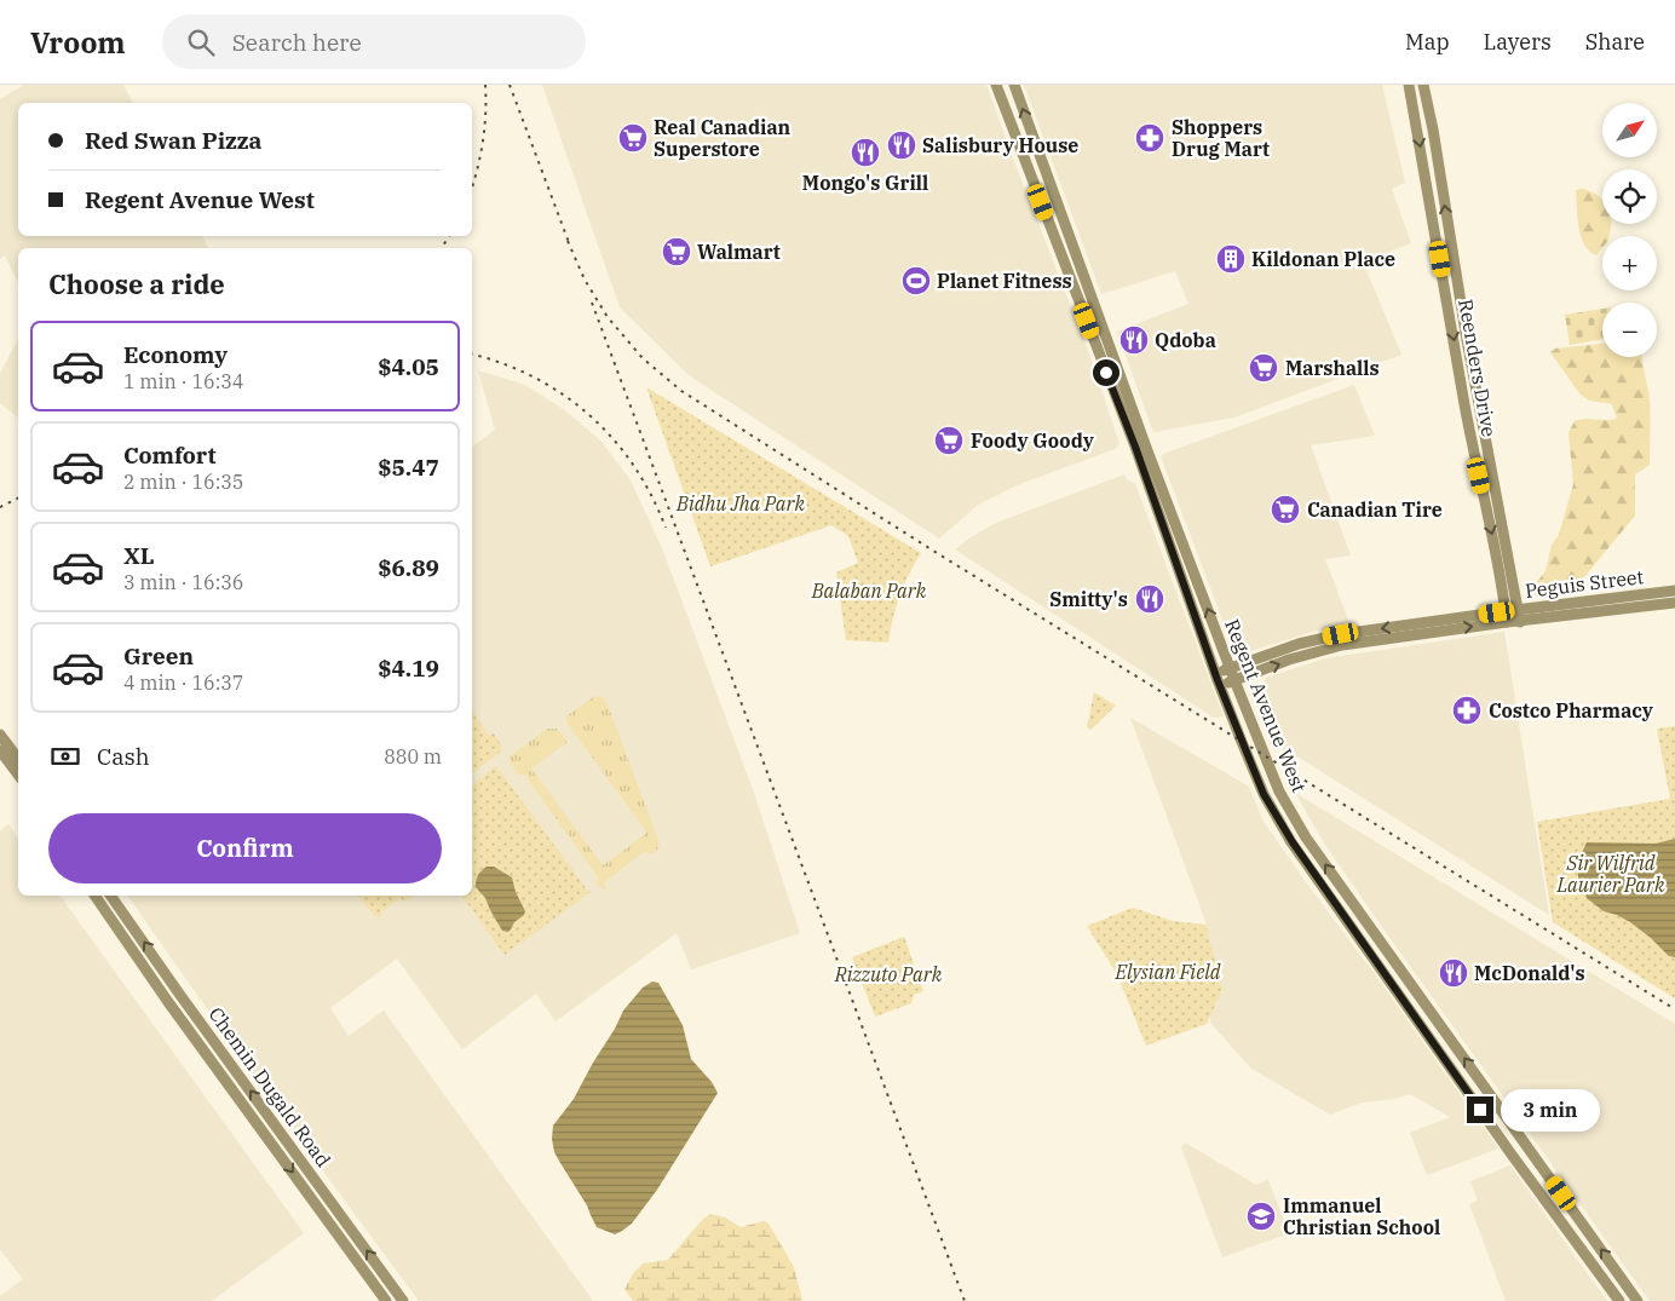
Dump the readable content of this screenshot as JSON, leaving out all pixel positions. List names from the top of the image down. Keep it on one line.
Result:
{"streets":{"main road":["Reenders Drive","Peguis Street","Regent Avenue West","Chemin Dugald Road"]},"crossings":[["Reenders Drive","Peguis Street"],["Peguis Street","Regent Avenue West"]],"parks":["Bidhu Jha Park","Balaban Park","Sir Wilfrid Laurier Park","Elysian Field","Rizzuto Park"],"places":{"supermarket":["Real Canadian Superstore","Walmart","Marshalls","Foody Goody","Canadian Tire"],"pharmacy":["Shoppers Drug Mart","Costco Pharmacy"],"restaurant":["Salisbury House","Mongo's Grill","Qdoba","Smitty's","McDonald's"],"building":["Kildonan Place"],"sports":["Planet Fitness"],"school or university":["Immanuel Christian School"]},"north":"top right","page":{"header":"Vroom","search":"Search here","nav":["Map","Layers","Share"],"map_buttons":["+","−"],"banner":["Red Swan Pizza","Regent Avenue West"],"heading":"Choose a ride","list":[{"name":"Economy","note":"1 min · 16:34","value":"$4.05"},{"name":"Comfort","note":"2 min · 16:35","value":"$5.47"},{"name":"XL","note":"3 min · 16:36","value":"$6.89"},{"name":"Green","note":"4 min · 16:37","value":"$4.19"}],"pay":["Cash","880 m"],"buttons":"Confirm","bubble":"3 min"}}
